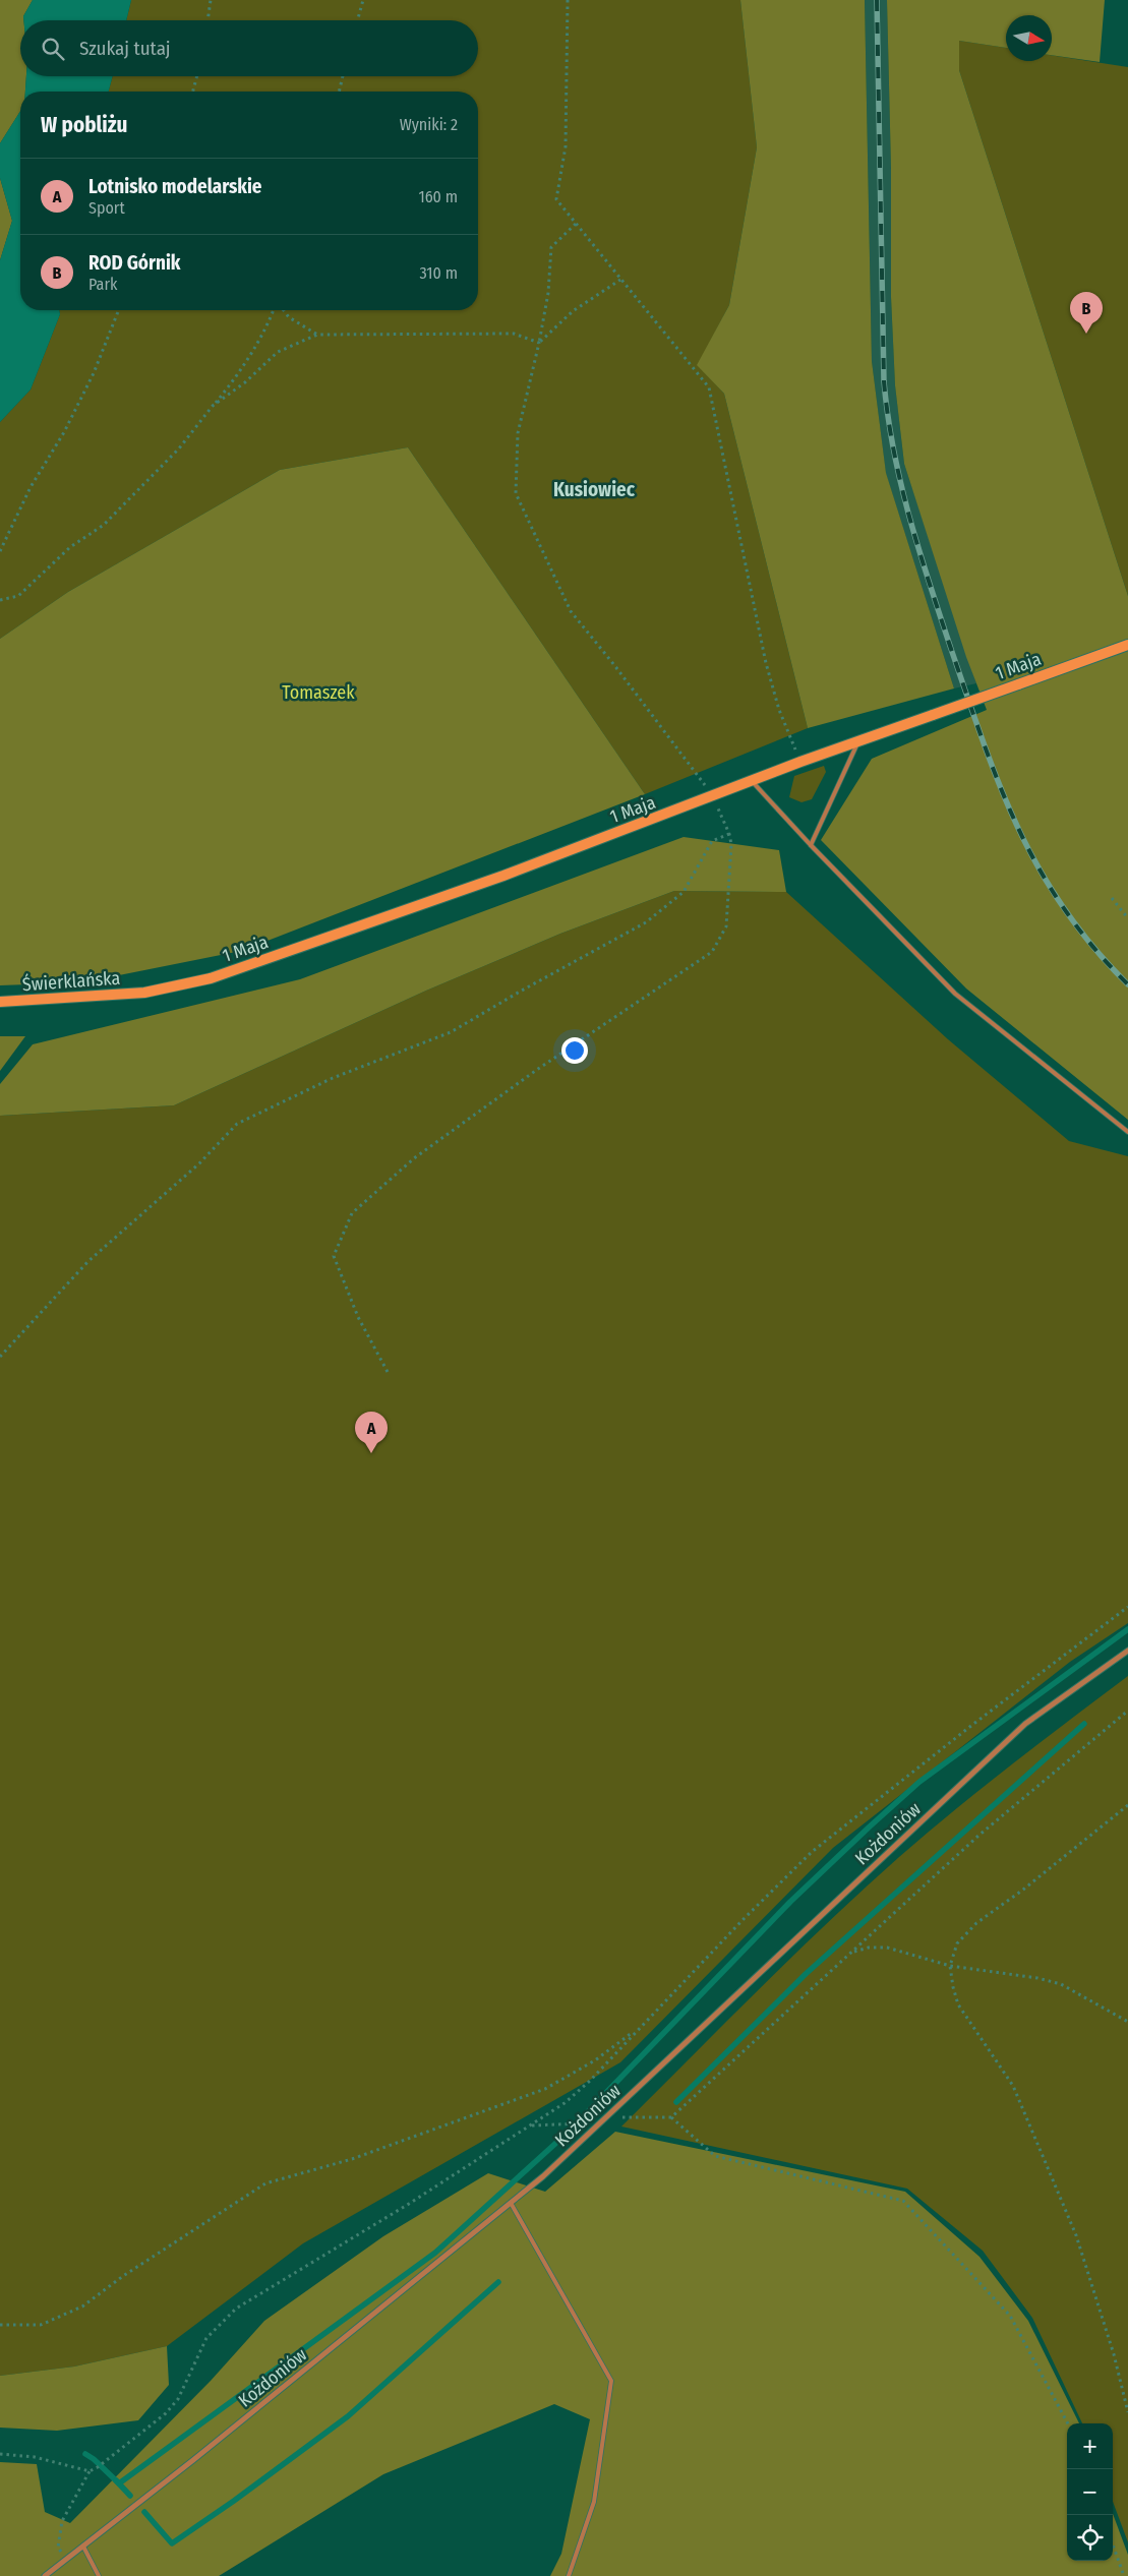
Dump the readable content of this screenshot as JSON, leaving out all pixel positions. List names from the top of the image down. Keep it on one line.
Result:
{"streets":{"main road":["1 Maja","Świerklańska"],"street":["Kożdoniów"]},"crossings":[["1 Maja","Świerklańska"]],"districts":["Kusiowiec"],"parks":["Tomaszek"],"north":"right","page":{"search":"Szukaj tutaj","heading":["W pobliżu","Wyniki: 2"],"list":[{"mark":"A","name":"Lotnisko modelarskie","note":"Sport","value":"160 m"},{"mark":"B","name":"ROD Górnik","note":"Park","value":"310 m"}],"pins":["B","A"],"map_buttons":["+","−"]}}
